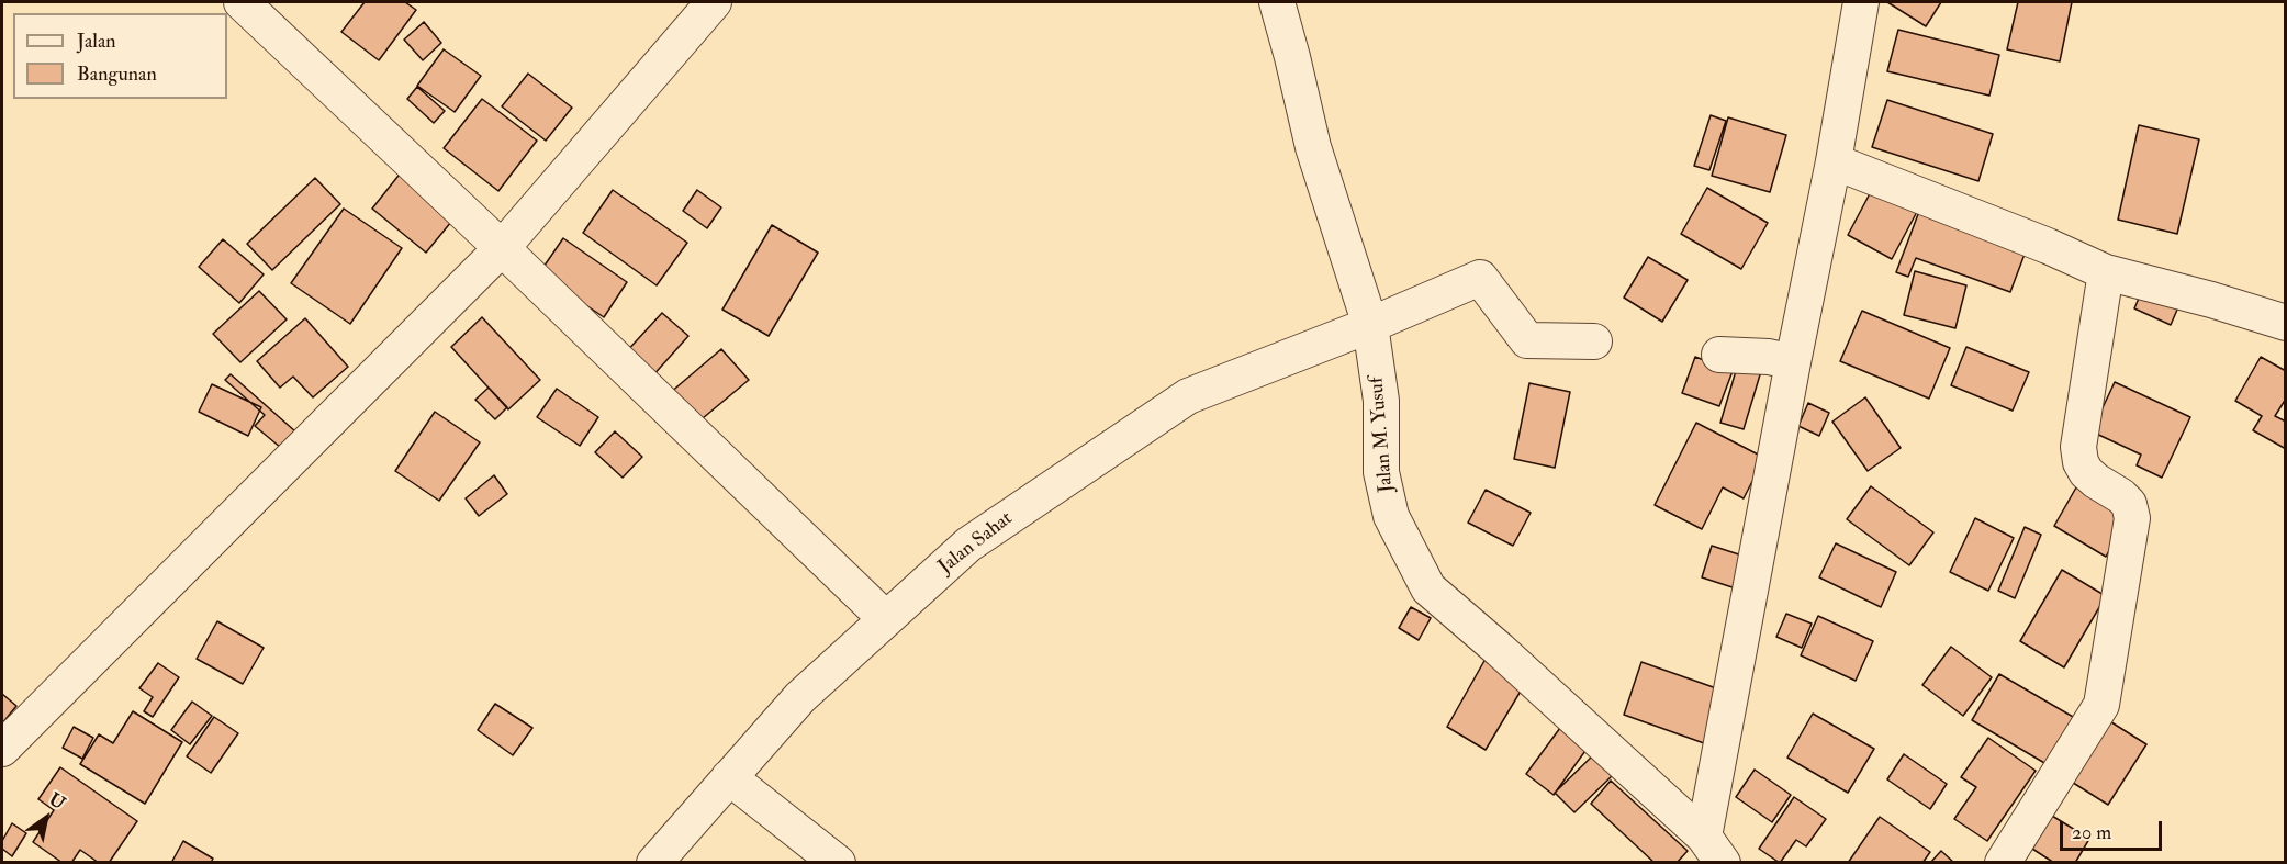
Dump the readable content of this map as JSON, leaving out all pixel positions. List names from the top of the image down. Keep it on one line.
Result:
{"streets":{"street":["Jalan M. Yusuf","Jalan Sahat"]},"crossings":[["Jalan M. Yusuf","Jalan Sahat"]],"legend":["Jalan","Bangunan"],"scale_bar":"20 m","north":"top right"}
